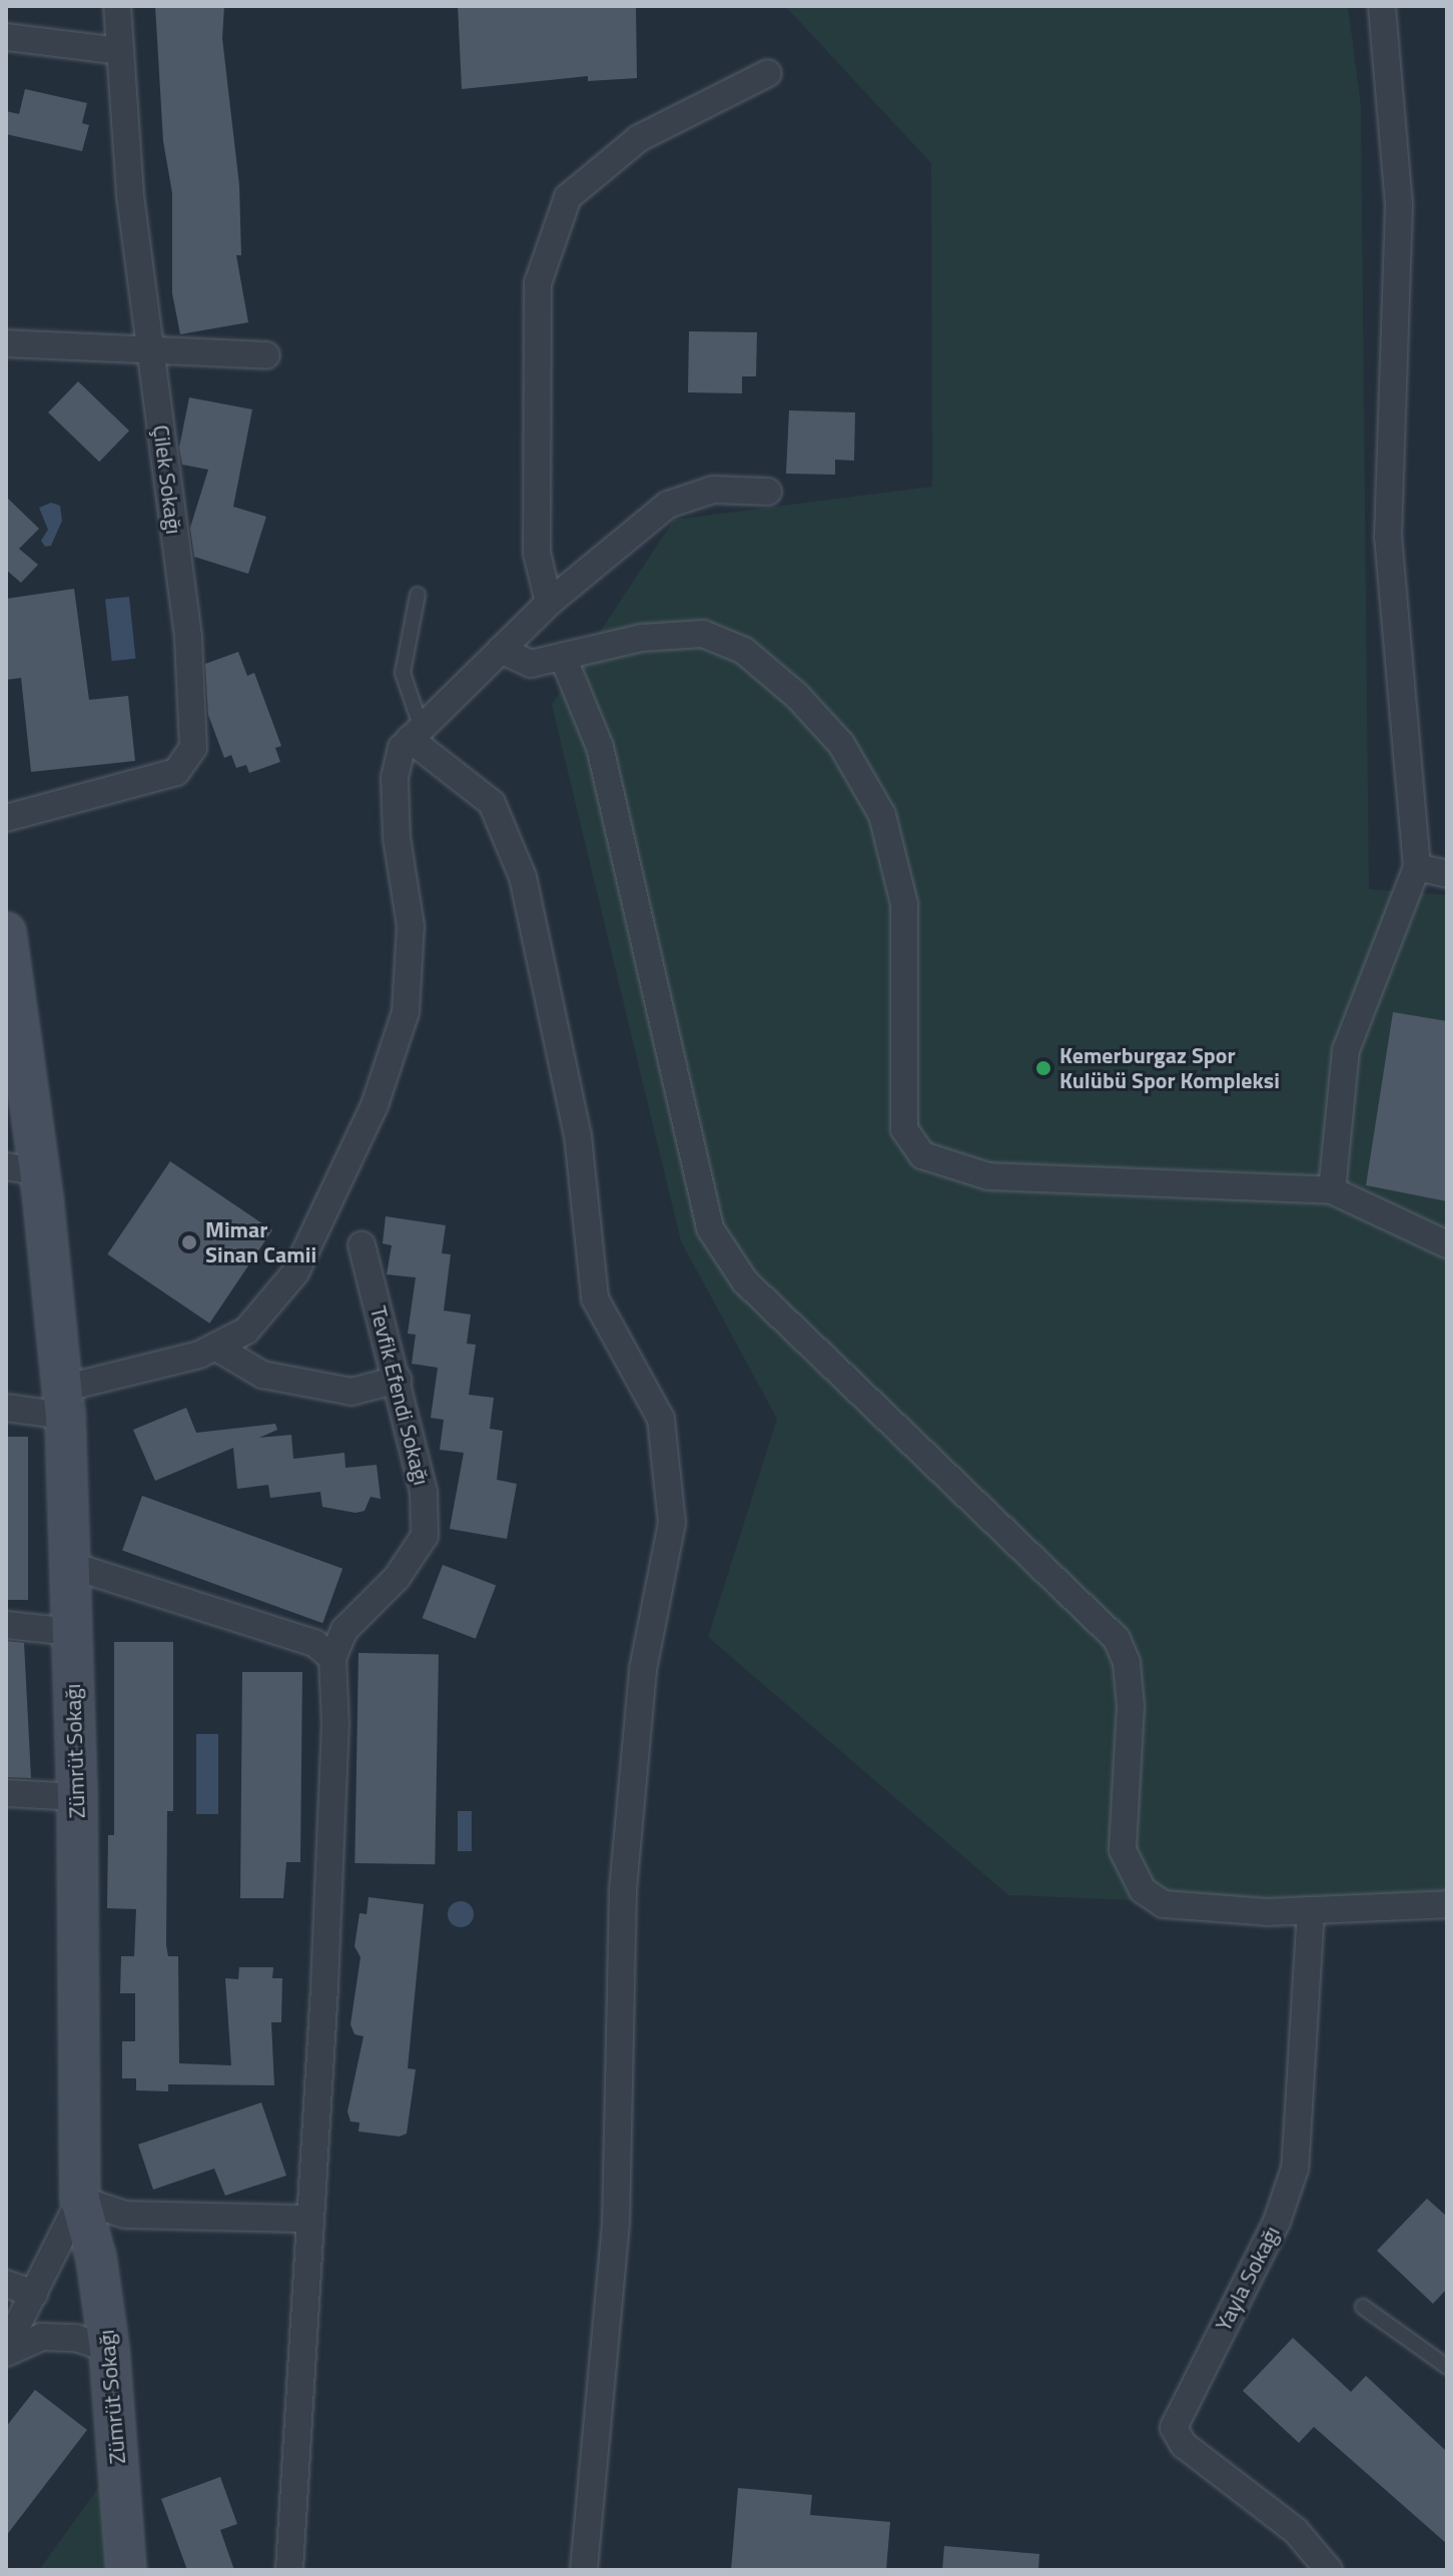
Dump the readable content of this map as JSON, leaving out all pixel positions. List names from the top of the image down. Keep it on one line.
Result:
{"streets":{"street":["Çilek Sokağı","Tevfik Efendi Sokağı","Zümrüt Sokağı","Yayla Sokağı"]},"places":["Kemerburgaz Spor Kulübü Spor Kompleksi","Mimar Sinan Camii"]}
